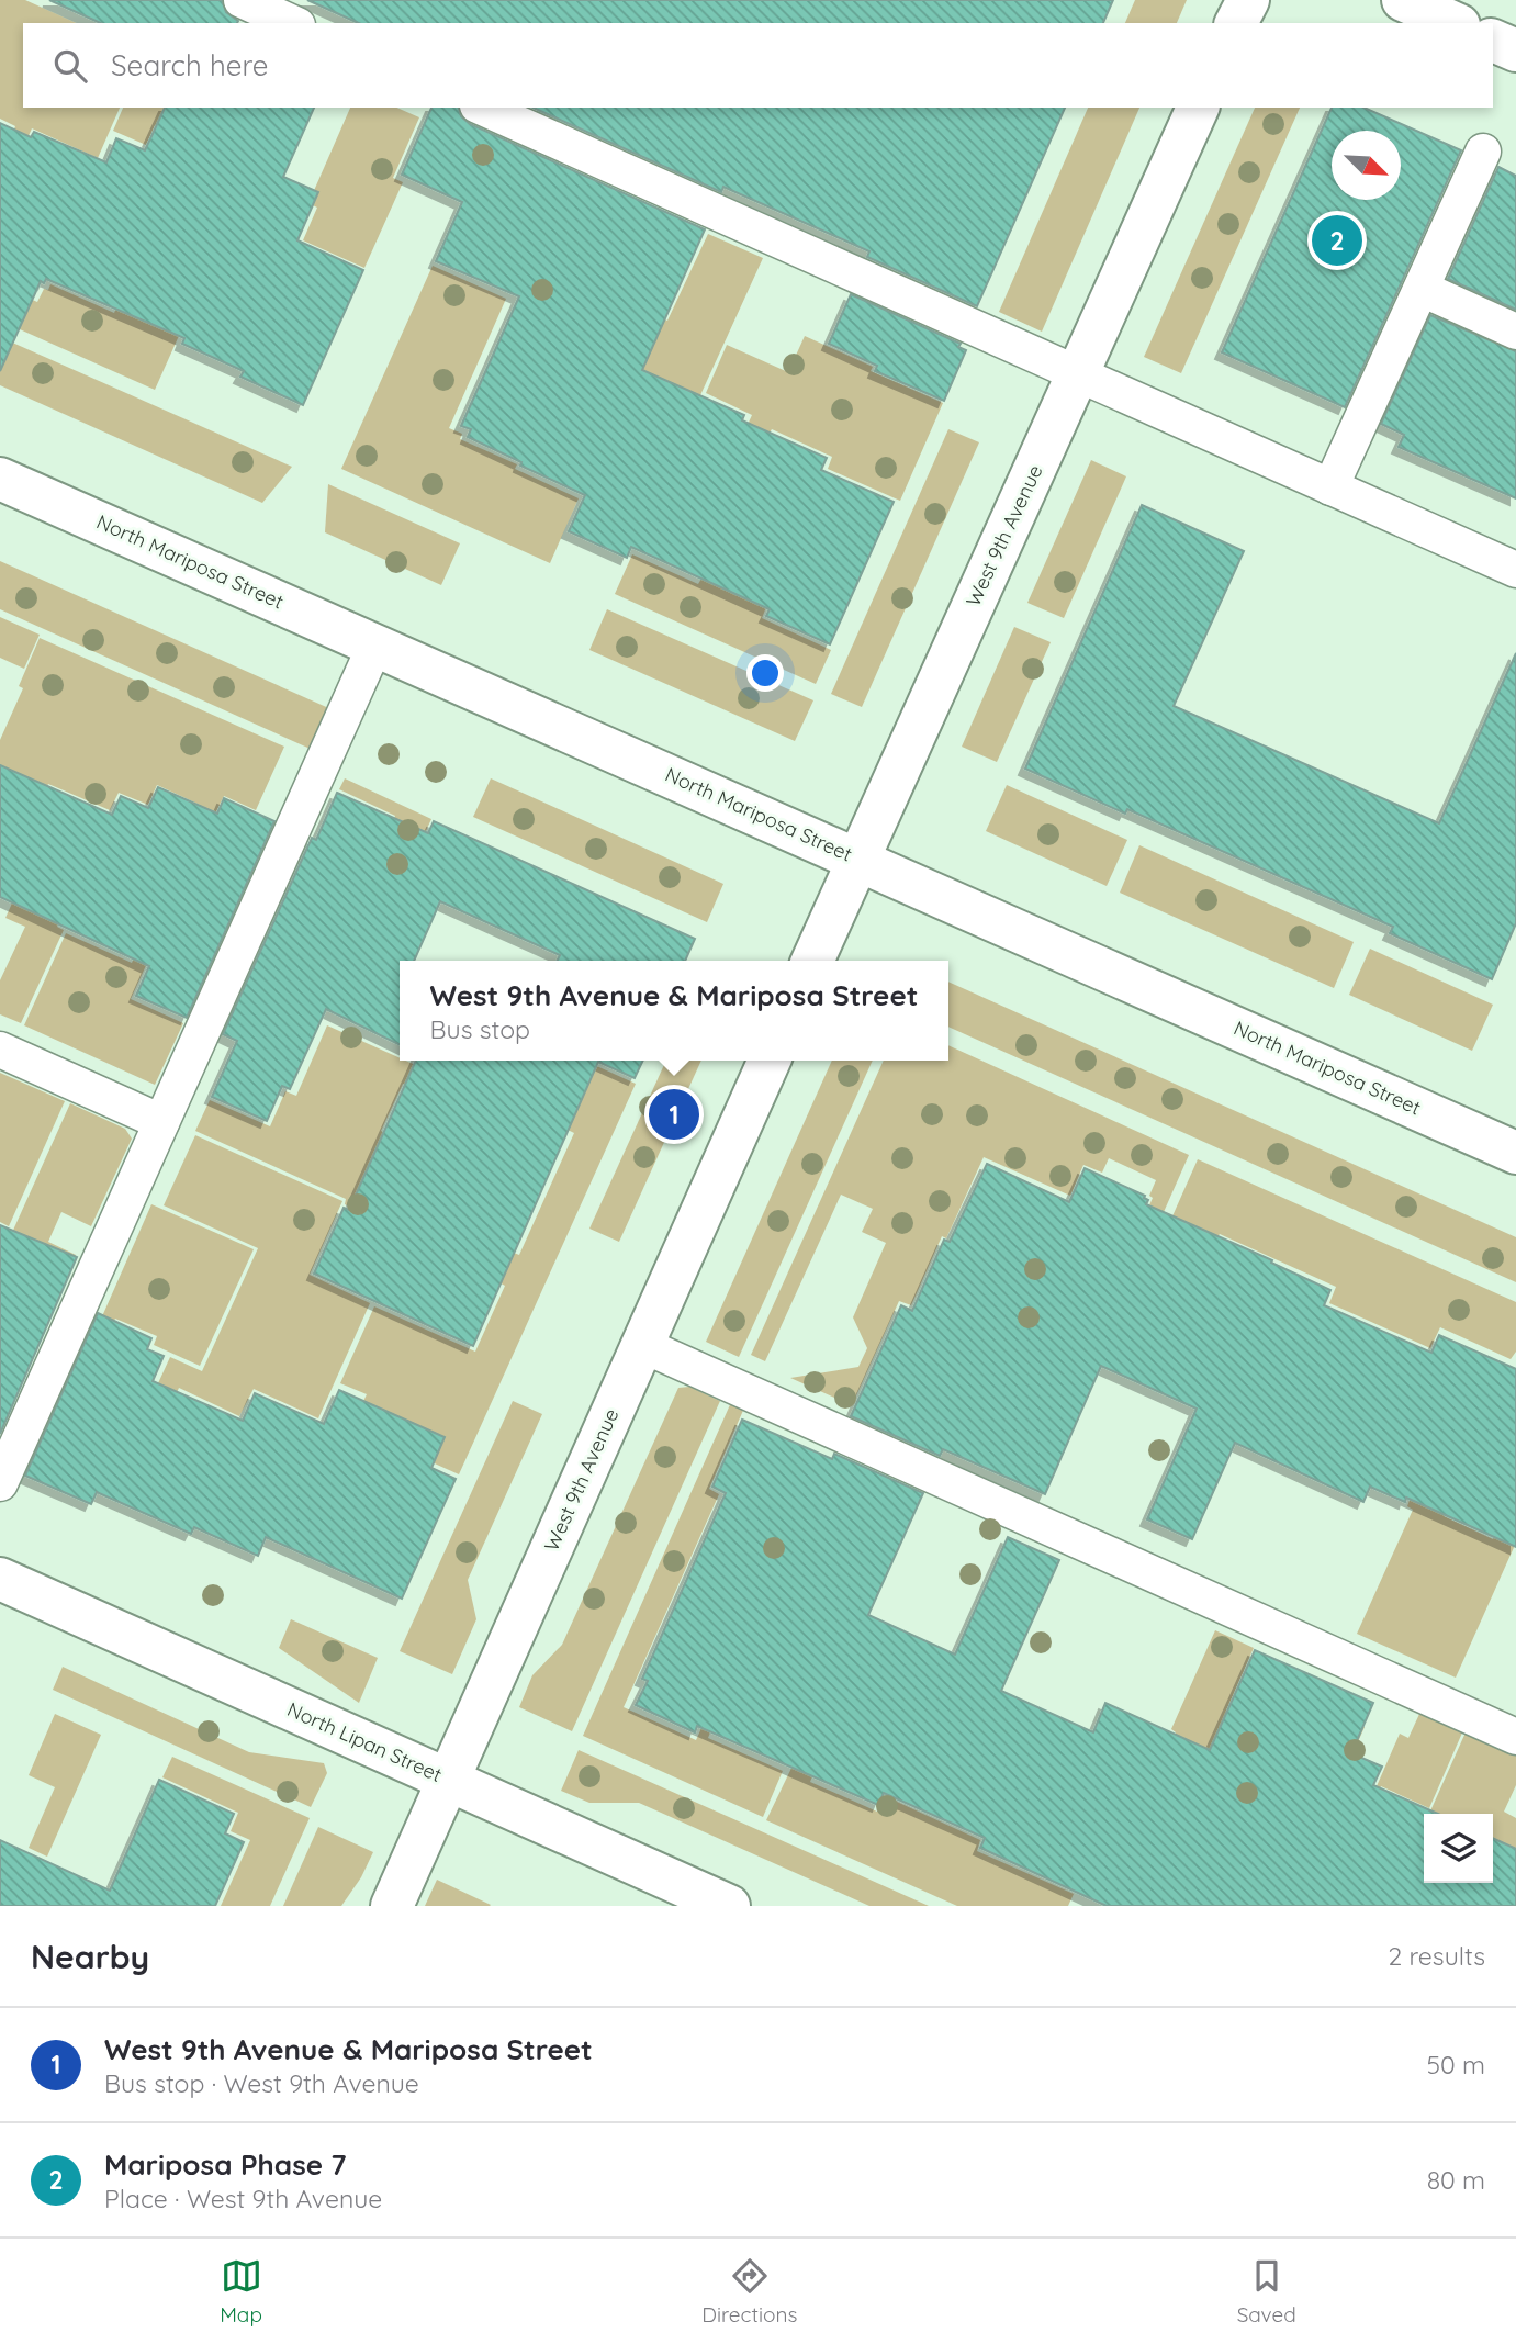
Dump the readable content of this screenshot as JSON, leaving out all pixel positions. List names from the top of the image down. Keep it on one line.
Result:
{"streets":{"street":["West 9th Avenue","North Mariposa Street","North Lipan Street"]},"crossings":[["West 9th Avenue","North Mariposa Street"],["West 9th Avenue","North Lipan Street"]],"north":"bottom right","page":{"search":"Search here","pins":["2","1"],"popup":["West 9th Avenue & Mariposa Street","Bus stop"],"heading":["Nearby","2 results"],"list":[{"mark":"1","name":"West 9th Avenue & Mariposa Street","note":"Bus stop · West 9th Avenue","value":"50 m"},{"mark":"2","name":"Mariposa Phase 7","note":"Place · West 9th Avenue","value":"80 m"}],"nav":["Map","Directions","Saved"]}}
